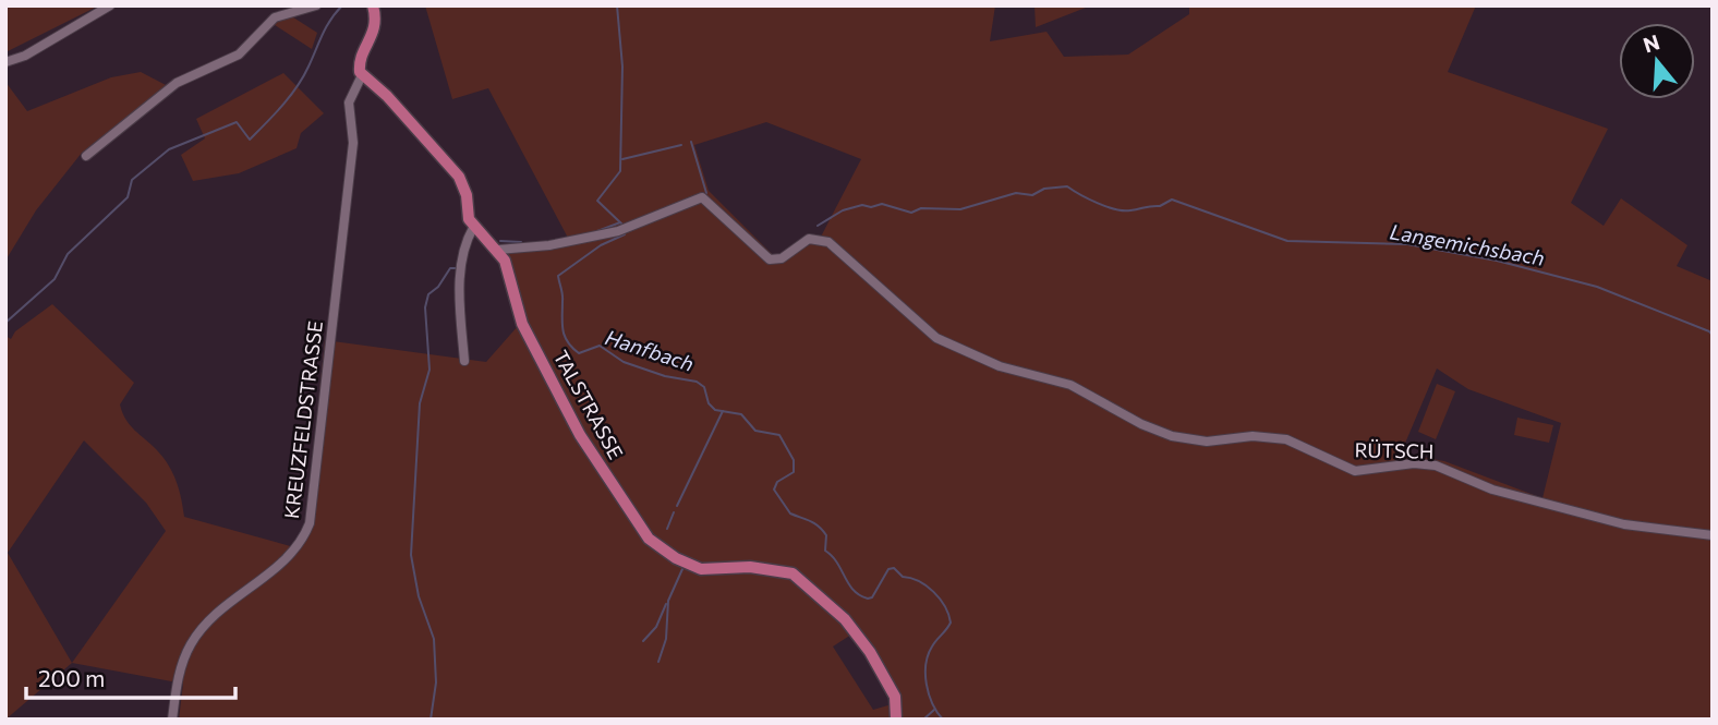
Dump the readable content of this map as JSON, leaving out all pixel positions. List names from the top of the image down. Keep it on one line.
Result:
{"streets":{"main road":["TALSTRASSE"],"street":["KREUZFELDSTRASSE","RÜTSCH"]},"crossings":[["TALSTRASSE","RÜTSCH"]],"water":["Langemichsbach","Hanfbach"],"scale_bar":"200 m","north":"top"}
